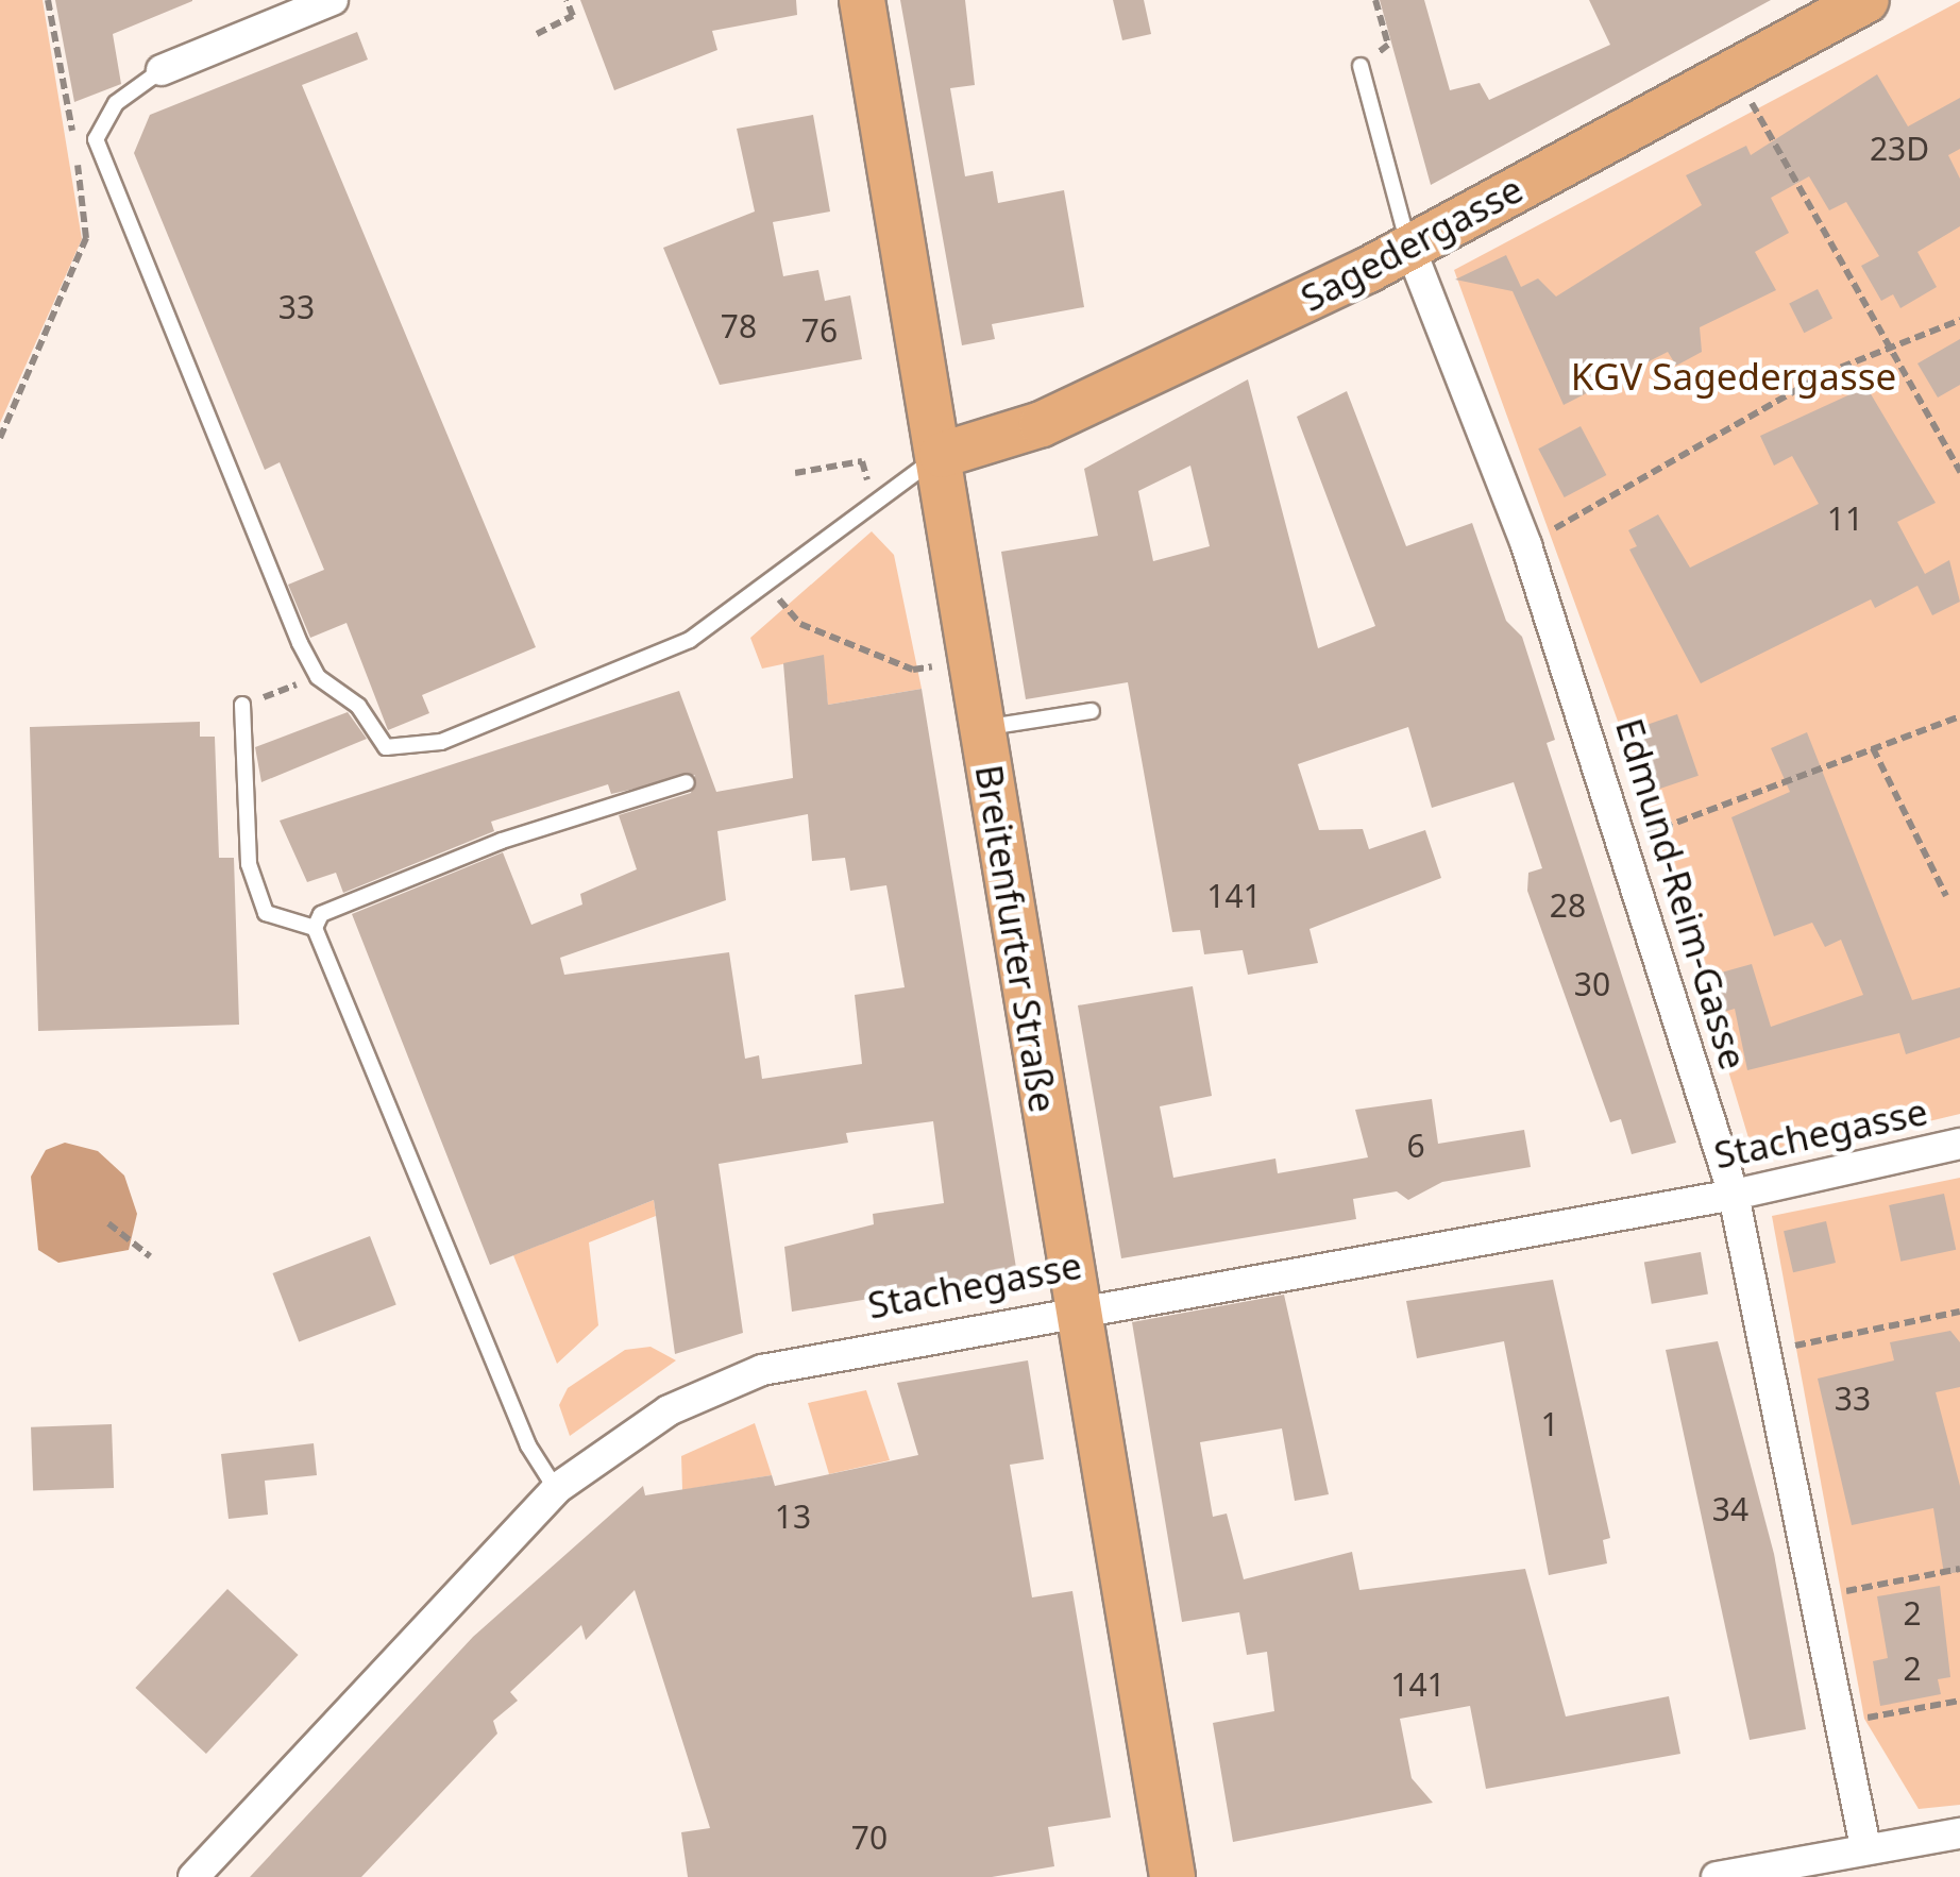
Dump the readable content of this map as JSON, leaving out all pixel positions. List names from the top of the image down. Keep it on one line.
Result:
{"streets":{"main road":["Sagedergasse","Breitenfurter Straße"],"street":["Edmund-Reim-Gasse","Stachegasse"]},"crossings":[["Sagedergasse","Edmund-Reim-Gasse"],["Sagedergasse","Breitenfurter Straße"],["Edmund-Reim-Gasse","Stachegasse"],["Breitenfurter Straße","Stachegasse"]],"parks":["KGV Sagedergasse"],"house_numbers":["23D","33","78","76","11","141","28","30","6","33","1","34","13","2","2","141","70"]}
